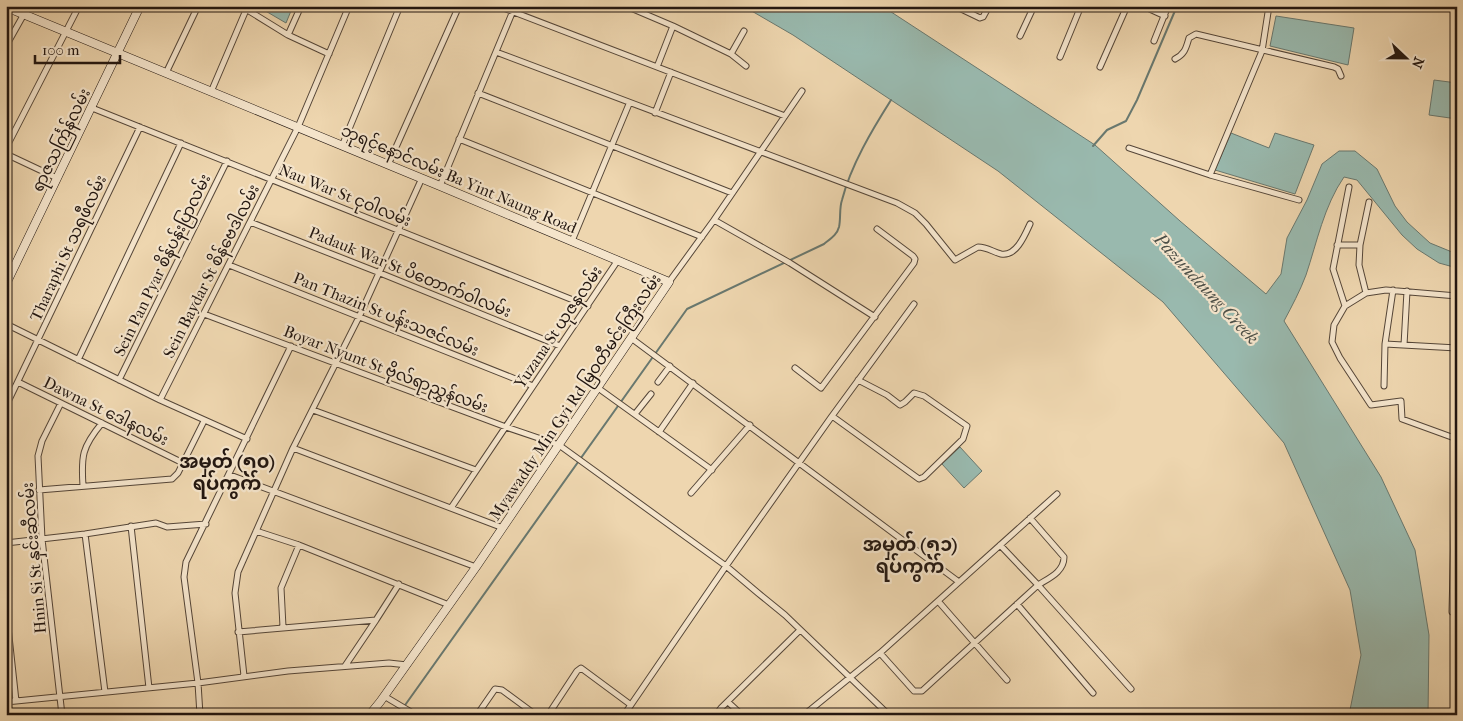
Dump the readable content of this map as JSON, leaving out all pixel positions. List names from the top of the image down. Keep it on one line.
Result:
{"streets":{"main road":["ရာဇသင်္ကြန်လမ်း","ဘုရင့်နောင်လမ်း Ba Yint Naung Road","Myawaddy Min Gyi Rd မြဝတီမင်းကြီးလမ်း"],"street":["Nau War St ငုဝါလမ်း","Tharaphi St သရဖီလမ်း","Sein Pan Pyar စိန်ပန်းပြာလမ်း","Sein Baydar St စိန်ဗေဒါလမ်း","Padauk War St ပိတောက်ဝါလမ်း","Pan Thazin St ပန်းသဇင်လမ်း","Yuzana St ယုဇနလမ်း","Boyar Nyunt St ဗိုလ်ရာညွှန်လမ်း","Dawna St ဒေါနလမ်း","Hnin Si St နှင်းဆီလမ်း"]},"crossings":[["ရာဇသင်္ကြန်လမ်း","ဘုရင့်နောင်လမ်း Ba Yint Naung Road"],["ရာဇသင်္ကြန်လမ်း","Nau War St ငုဝါလမ်း"],["ဘုရင့်နောင်လမ်း Ba Yint Naung Road","Sein Baydar St စိန်ဗေဒါလမ်း"],["ဘုရင့်နောင်လမ်း Ba Yint Naung Road","Yuzana St ယုဇနလမ်း"],["ဘုရင့်နောင်လမ်း Ba Yint Naung Road","Myawaddy Min Gyi Rd မြဝတီမင်းကြီးလမ်း"],["Nau War St ငုဝါလမ်း","Tharaphi St သရဖီလမ်း"],["Nau War St ငုဝါလမ်း","Sein Pan Pyar စိန်ပန်းပြာလမ်း"],["Nau War St ငုဝါလမ်း","Sein Baydar St စိန်ဗေဒါလမ်း"],["Nau War St ငုဝါလမ်း","Yuzana St ယုဇနလမ်း"],["Tharaphi St သရဖီလမ်း","Dawna St ဒေါနလမ်း"],["Sein Baydar St စိန်ဗေဒါလမ်း","Padauk War St ပိတောက်ဝါလမ်း"],["Sein Baydar St စိန်ဗေဒါလမ်း","Pan Thazin St ပန်းသဇင်လမ်း"],["Sein Baydar St စိန်ဗေဒါလမ်း","Boyar Nyunt St ဗိုလ်ရာညွှန်လမ်း"],["Padauk War St ပိတောက်ဝါလမ်း","Yuzana St ယုဇနလမ်း"],["Pan Thazin St ပန်းသဇင်လမ်း","Yuzana St ယုဇနလမ်း"],["Yuzana St ယုဇနလမ်း","Boyar Nyunt St ဗိုလ်ရာညွှန်လမ်း"],["Boyar Nyunt St ဗိုလ်ရာညွှန်လမ်း","Myawaddy Min Gyi Rd မြဝတီမင်းကြီးလမ်း"],["Dawna St ဒေါနလမ်း","Hnin Si St နှင်းဆီလမ်း"]],"districts":["အမှတ် (၅၀) ရပ်ကွက်","အမှတ် (၅၁) ရပ်ကွက်"],"water":["Pazundaung Creek"],"scale_bar":"100 m","north":"right"}
